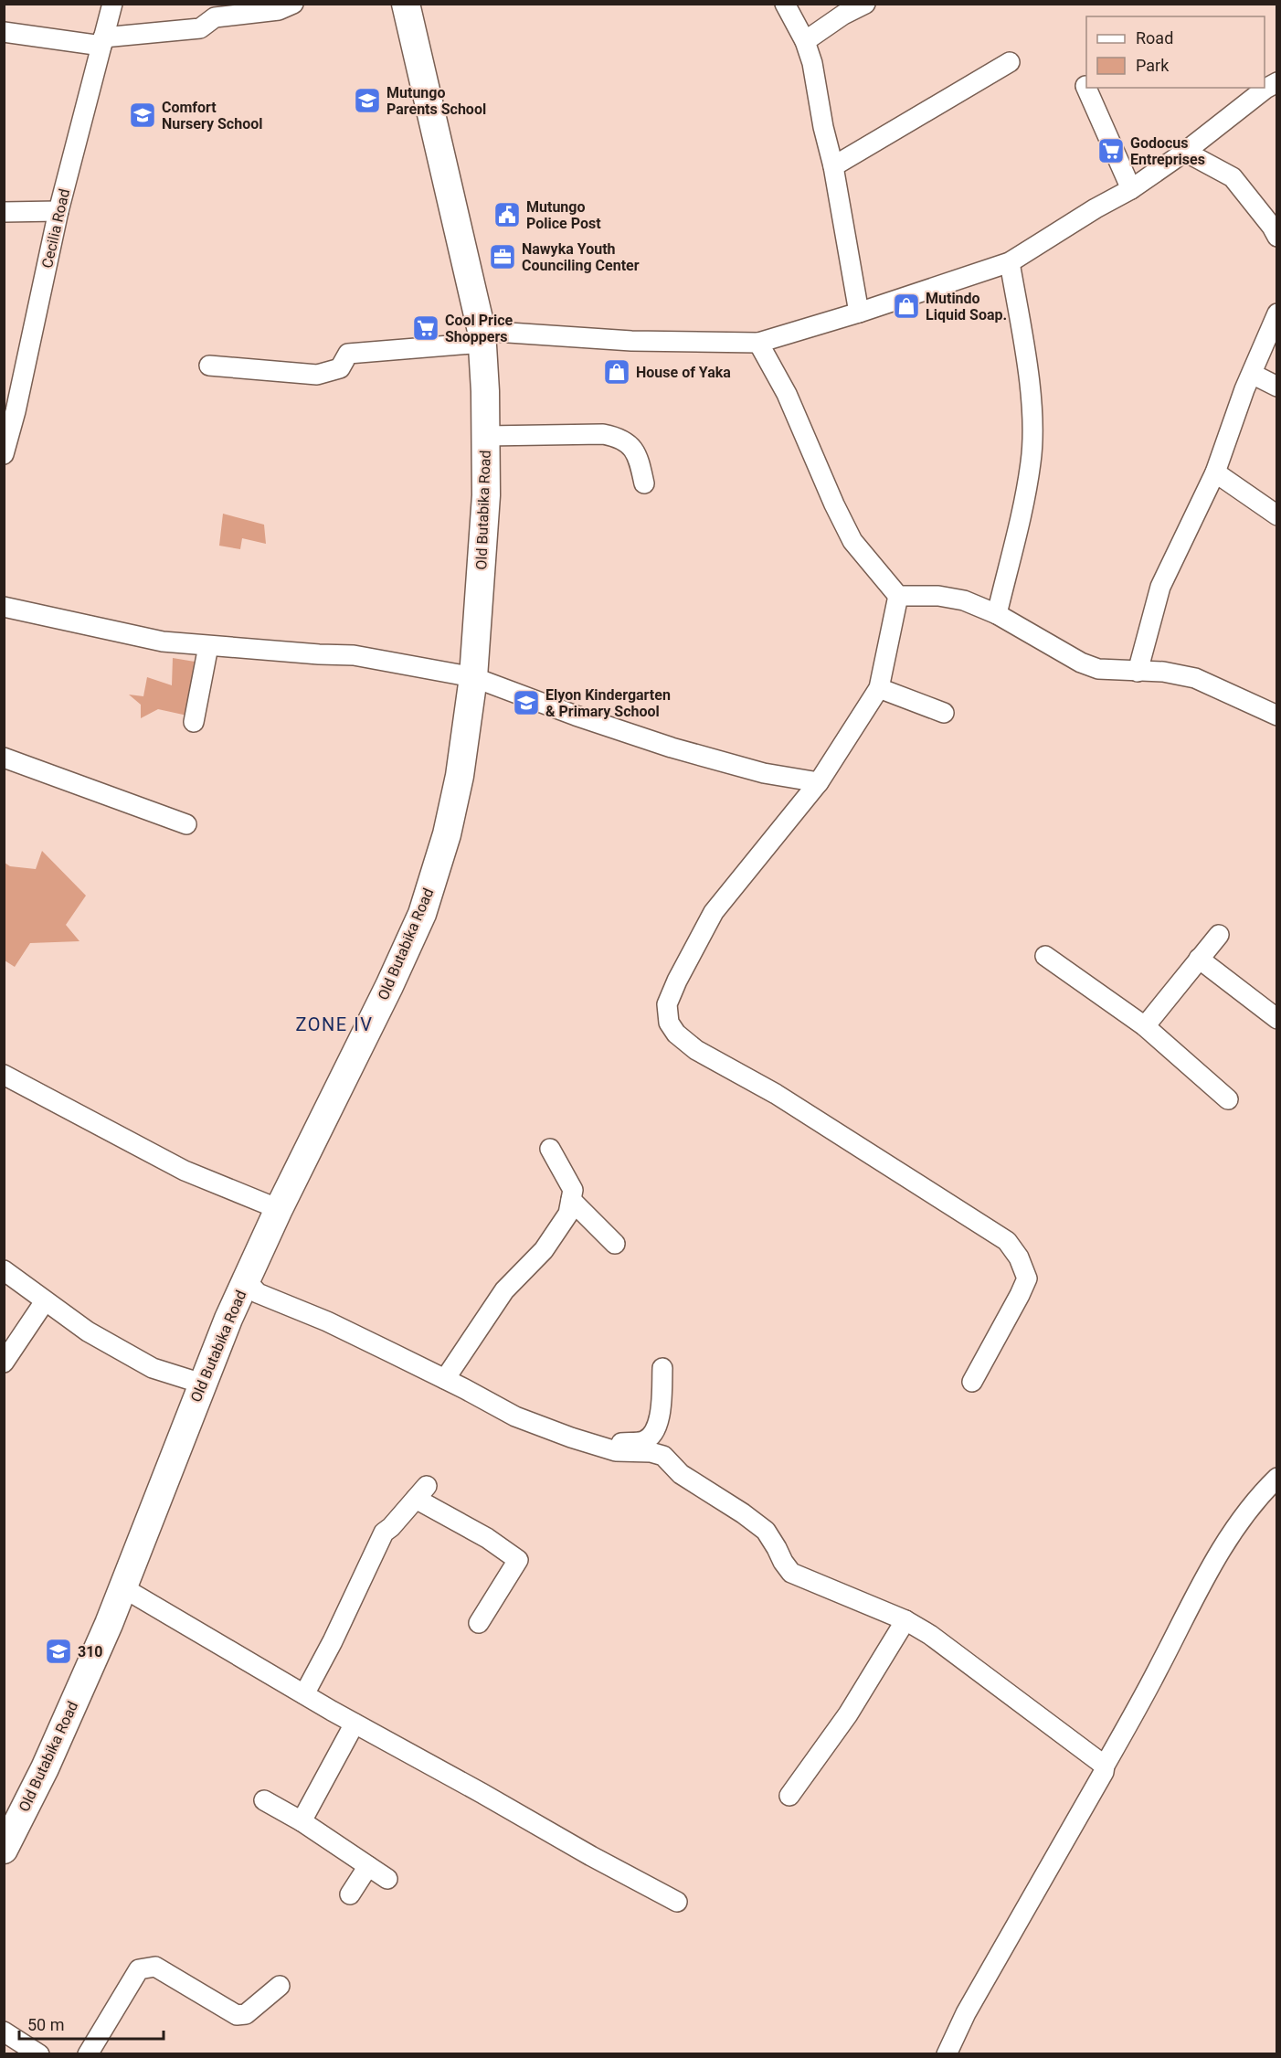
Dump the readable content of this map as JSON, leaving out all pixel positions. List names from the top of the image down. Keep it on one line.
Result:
{"streets":{"main road":["Old Butabika Road"],"street":["Cecilia Road"]},"districts":["ZONE IV"],"places":{"school or university":["Mutungo Parents School","Comfort Nursery School","Elyon Kindergarten & Primary School","310"],"supermarket":["Godocus Entreprises","Cool Price Shoppers"],"public building":["Mutungo Police Post"],"office":["Nawyka Youth Counciling Center"],"shop":["Mutindo Liquid Soap.","House of Yaka"]},"legend":["Road","Park"],"scale_bar":"50 m"}
